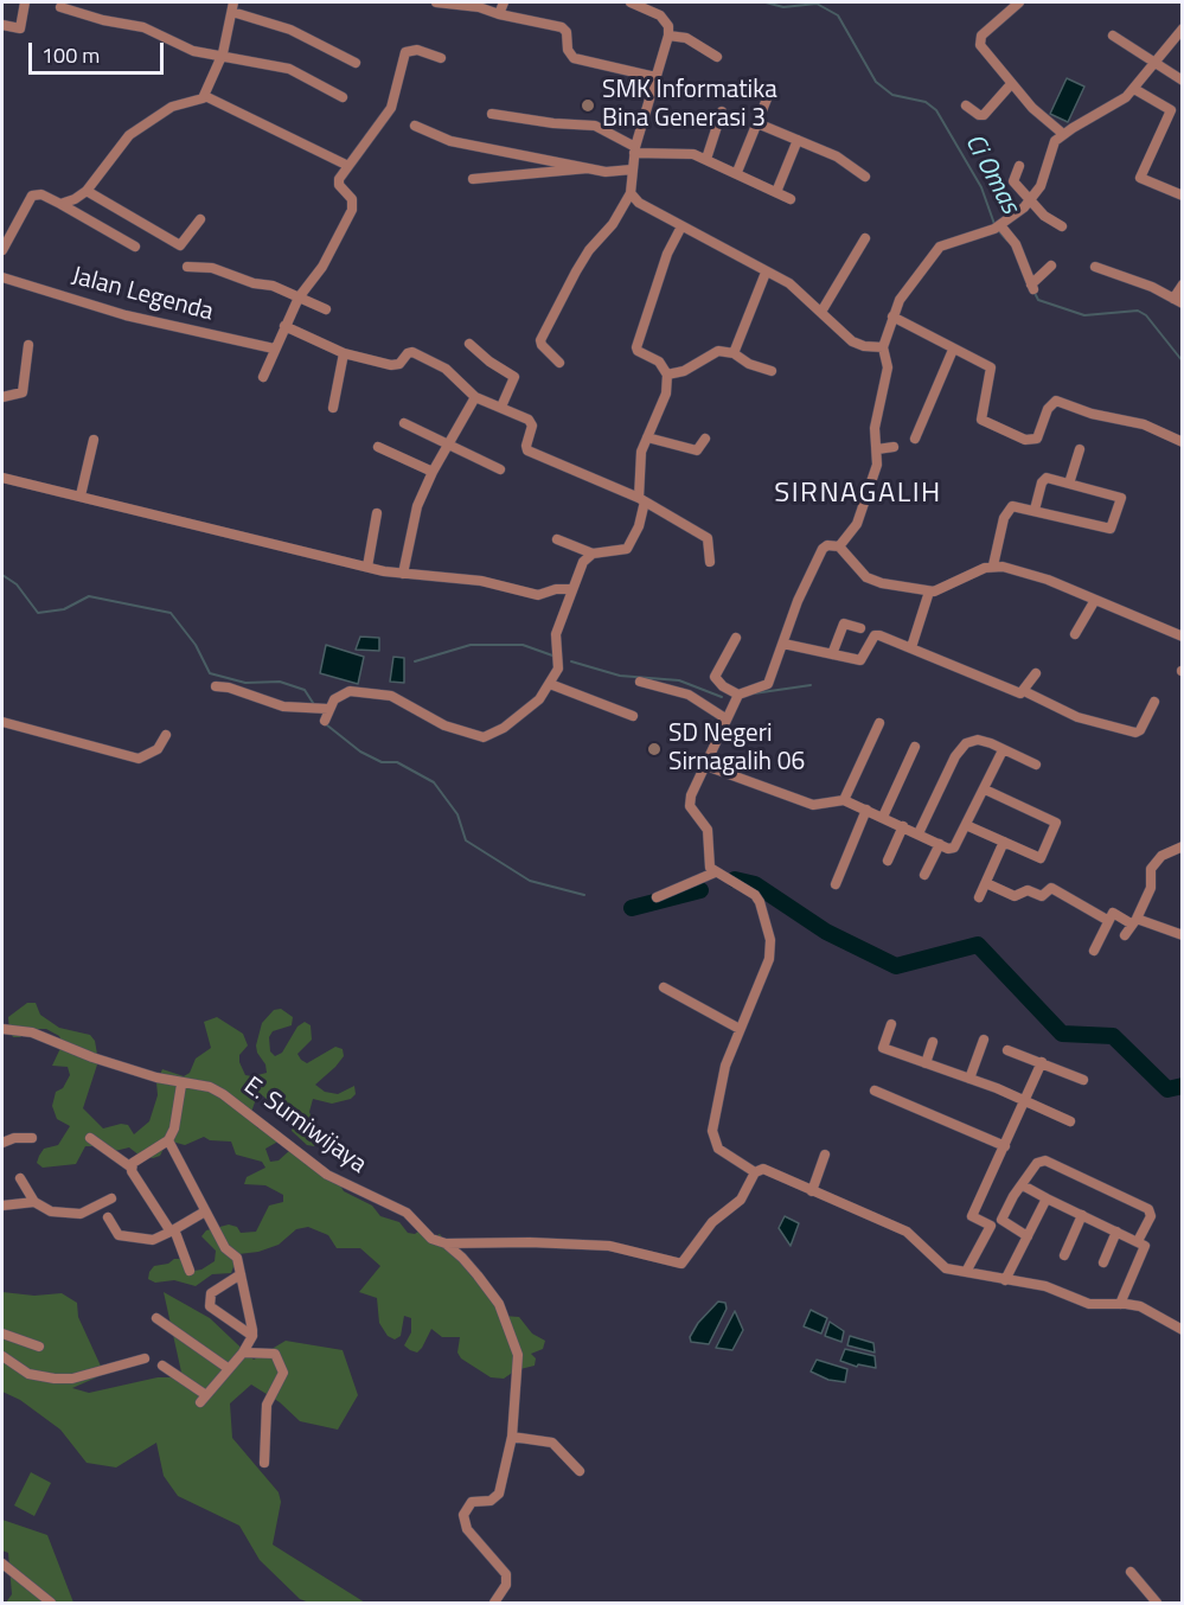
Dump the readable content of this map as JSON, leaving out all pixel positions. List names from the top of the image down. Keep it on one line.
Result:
{"streets":{"street":["Jalan Legenda","E. Sumiwijaya"]},"districts":["SIRNAGALIH"],"water":["Ci Omas"],"places":["SMK Informatika Bina Generasi 3","SD Negeri Sirnagalih 06"],"scale_bar":"100 m"}
